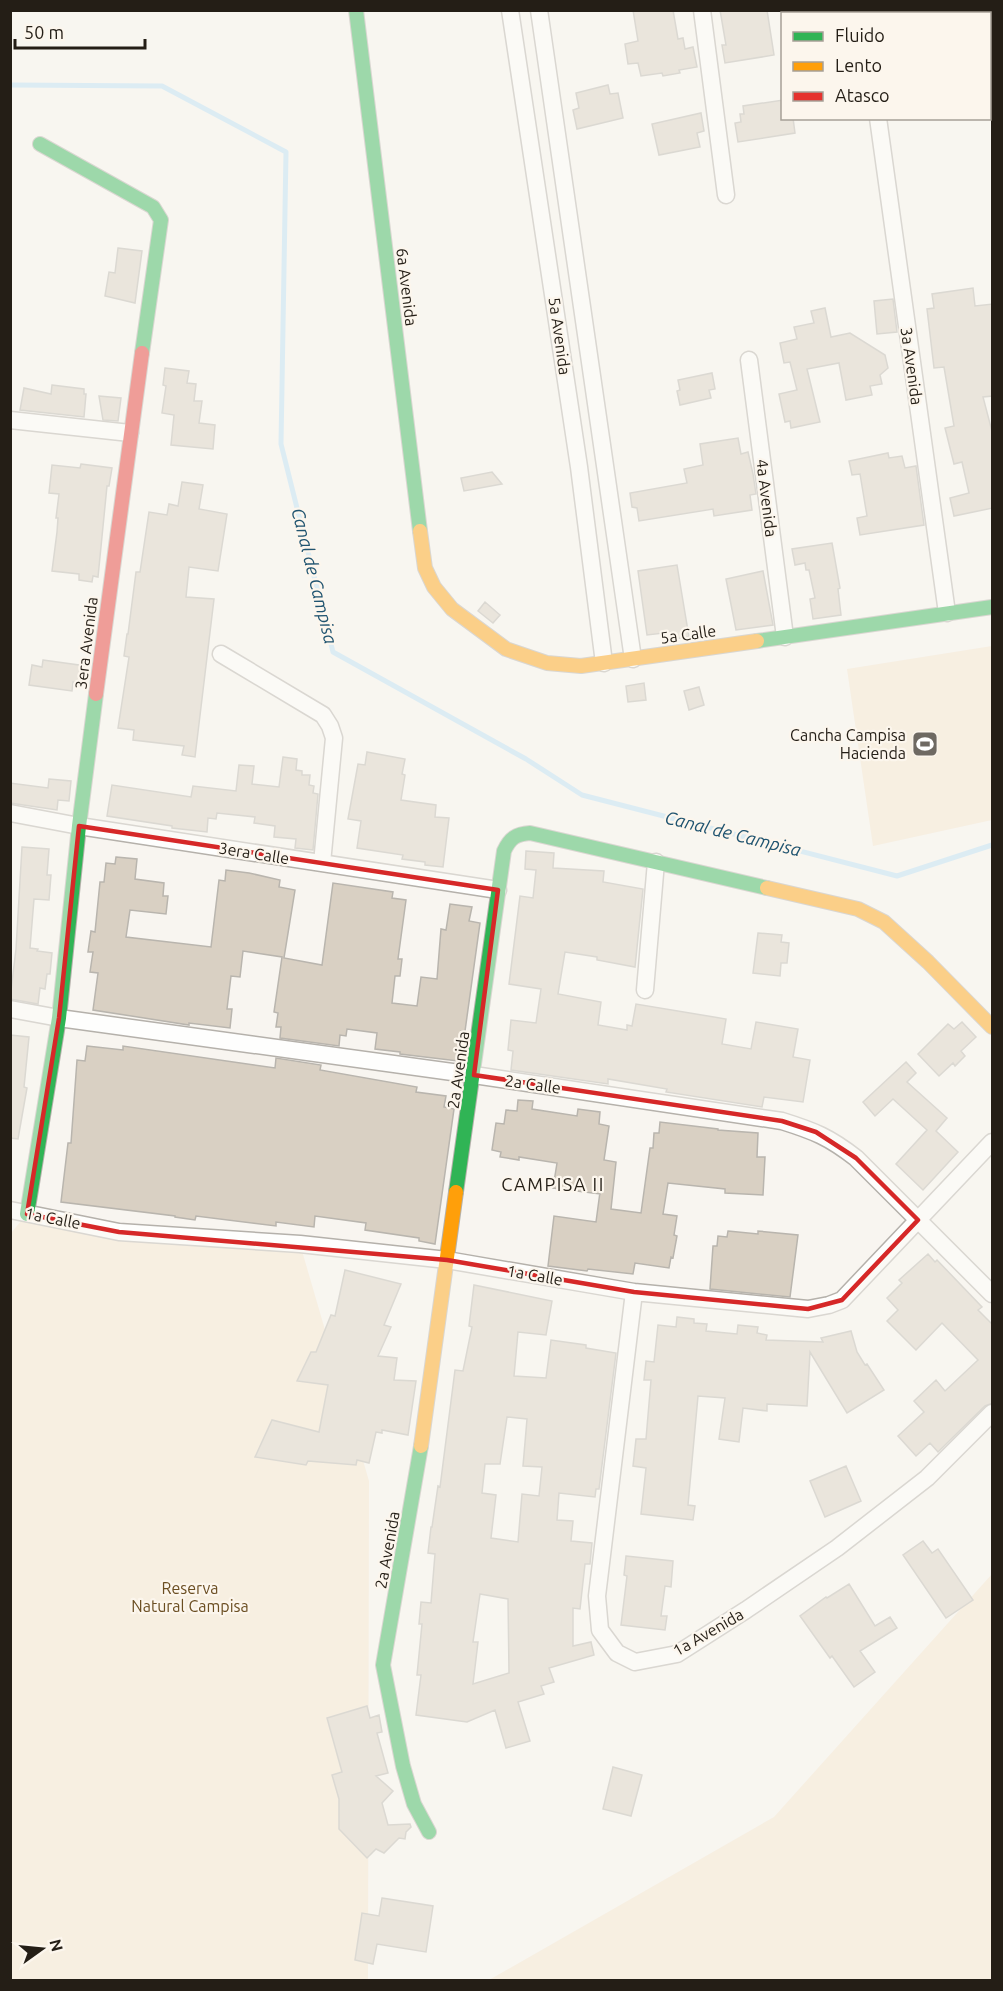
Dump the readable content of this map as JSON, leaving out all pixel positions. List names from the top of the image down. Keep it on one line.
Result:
{"streets":{"street":["6a Avenida","5a Avenida","3a Avenida","4a Avenida","5a Calle","3era Avenida","3era Calle","2a Avenida","2a Calle","1a Calle","1a Avenida"]},"crossings":[["6a Avenida","5a Calle"],["5a Avenida","5a Calle"],["3a Avenida","5a Calle"],["4a Avenida","5a Calle"],["3era Avenida","3era Calle"],["3era Avenida","2a Calle"],["3era Avenida","1a Calle"],["3era Calle","2a Avenida"],["2a Avenida","2a Calle"],["2a Avenida","1a Calle"],["2a Calle","1a Calle"],["1a Calle","1a Avenida"]],"districts":["CAMPISA II"],"water":["Canal de Campisa"],"parks":["Reserva Natural Campisa"],"places":{"sports":["Cancha Campisa Hacienda"]},"legend":["Fluido","Lento","Atasco"],"scale_bar":"50 m","north":"right"}
